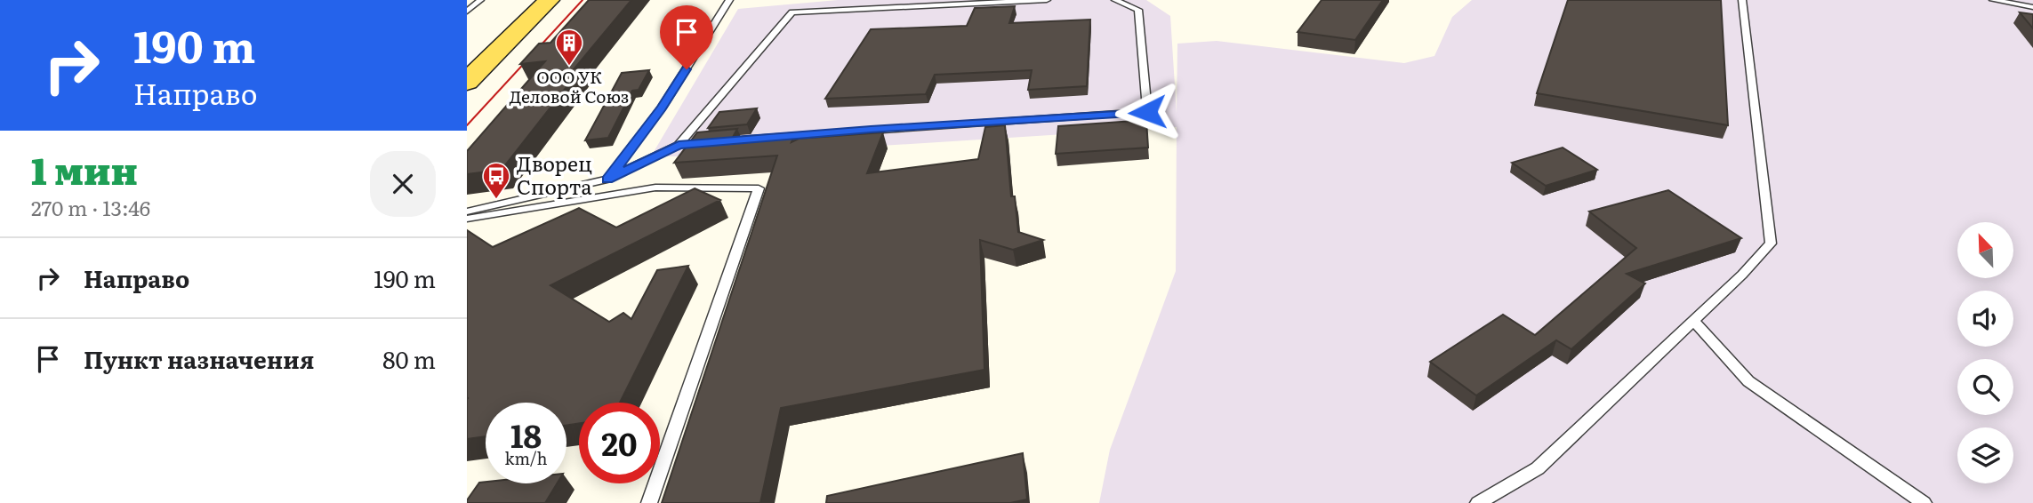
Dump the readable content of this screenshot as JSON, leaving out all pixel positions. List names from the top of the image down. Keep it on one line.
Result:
{"places":{"building":["ООО УК Деловой Союз"],"bus stop":["Дворец Спорта"]},"north":"top left","page":{"turn":["190 m","Направо"],"heading":["1 мин","270 m · 13:46"],"list":[{"name":"Направо","value":"190 m"},{"name":"Пункт назначения","value":"80 m"}],"speed":"18 km/h","limit":"20"}}
